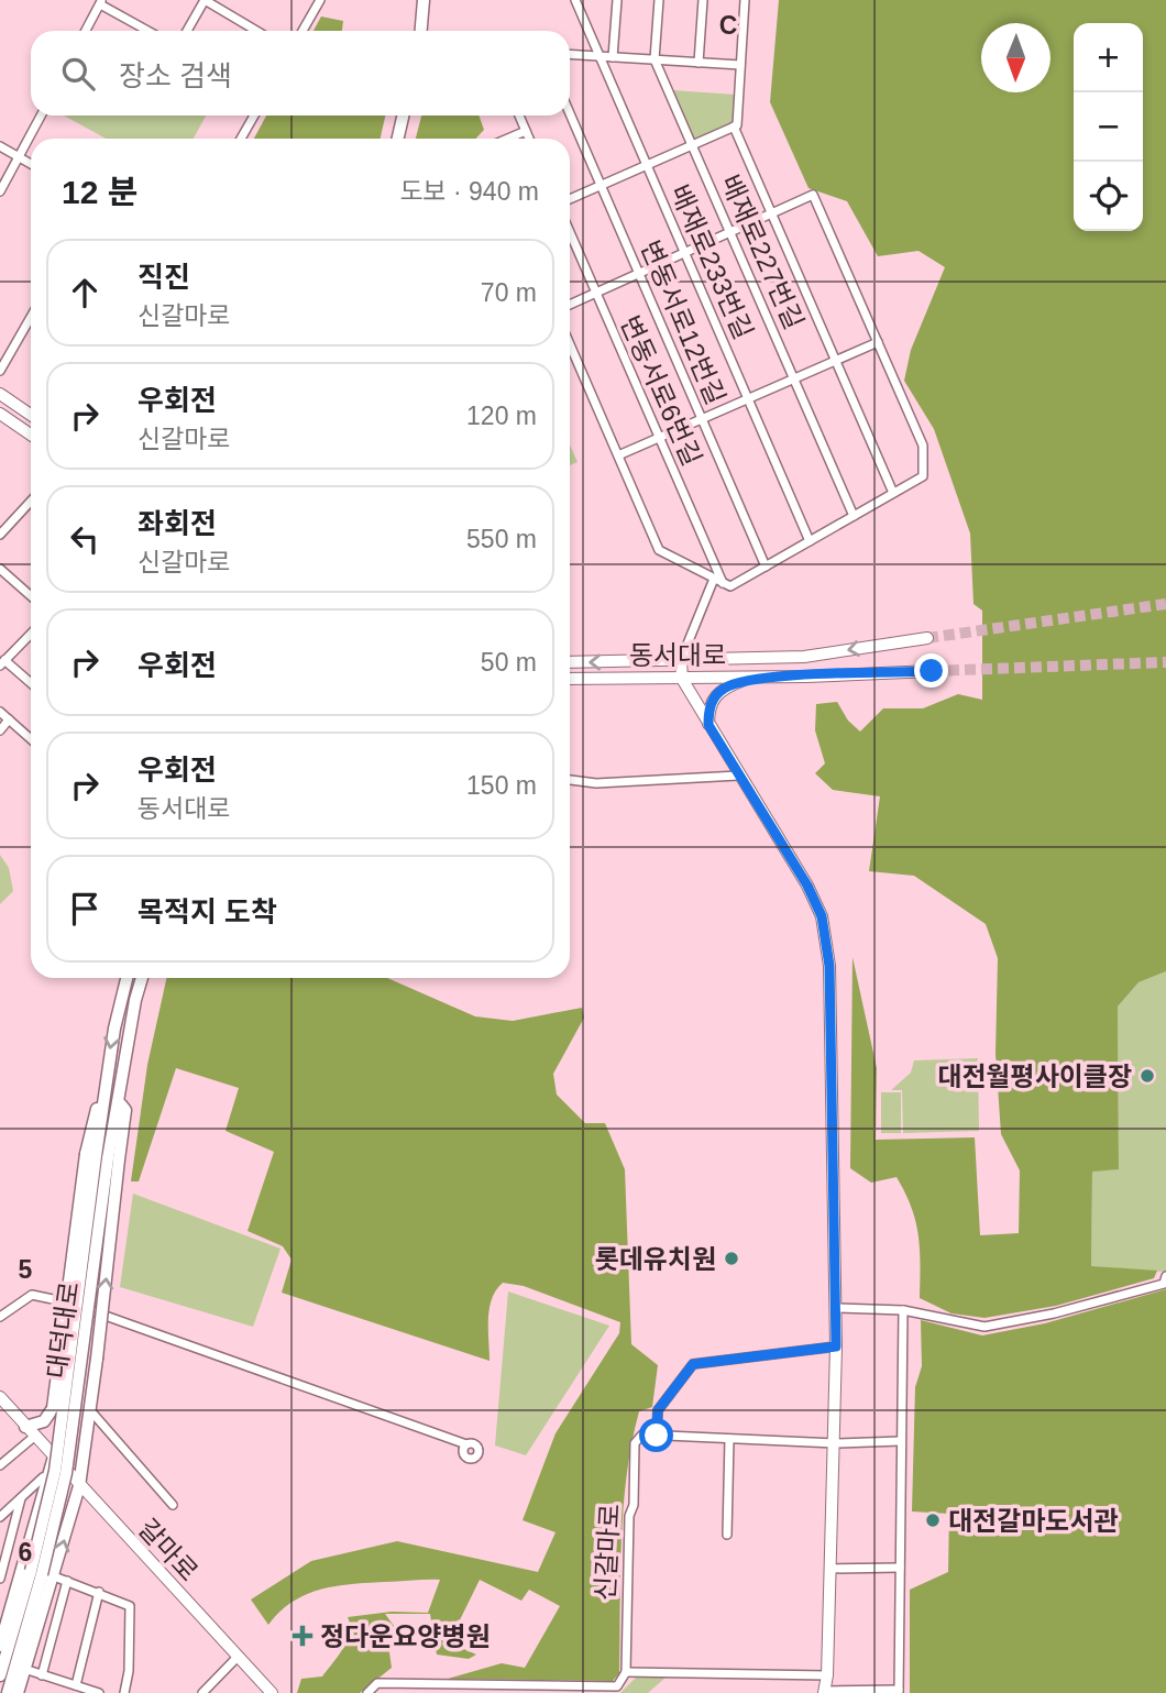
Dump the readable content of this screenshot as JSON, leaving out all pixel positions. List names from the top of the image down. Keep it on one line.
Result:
{"streets":{"main road":["대덕대로"],"street":["배재로227번길","배재로233번길","변동서로12번길","변동서로6번길","동서대로","갈마로","신갈마로"]},"crossings":[["변동서로6번길","동서대로"]],"places":{"other":["대전월평사이클장","롯데유치원","대전갈마도서관"],"health":["정다운요양병원"]},"north":"bottom","page":{"map_buttons":["+","−"],"search":"장소 검색","heading":["12 분","도보 · 940 m"],"list":[["직진","신갈마로","70 m"],["우회전","신갈마로","120 m"],["좌회전","신갈마로","550 m"],["우회전","50 m"],["우회전","동서대로","150 m"],"목적지 도착"]},"grid":{"columns":["C"],"rows":["5","6"]}}
